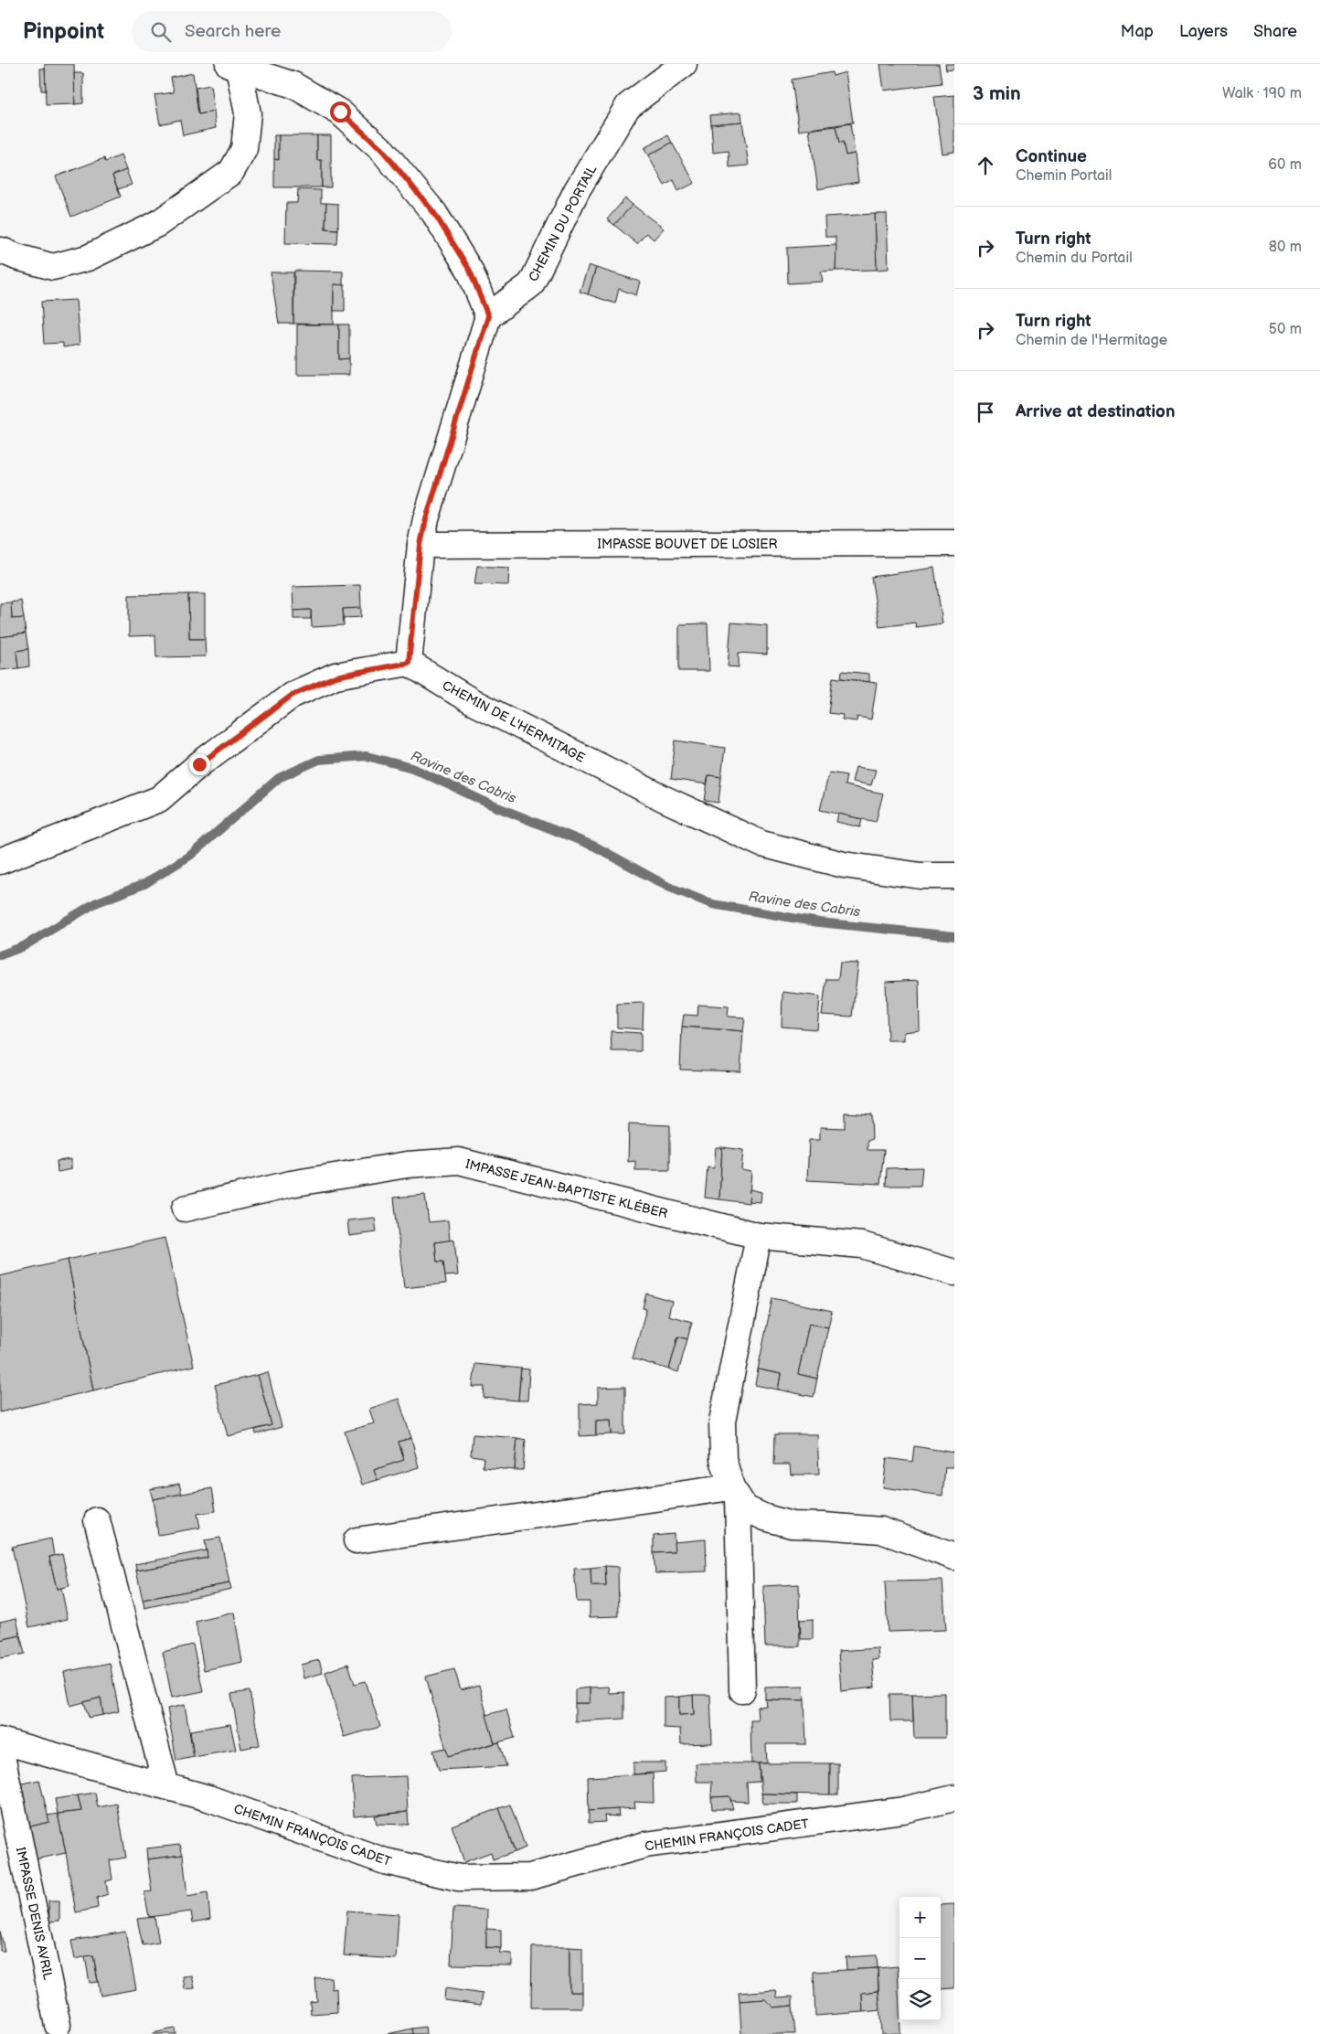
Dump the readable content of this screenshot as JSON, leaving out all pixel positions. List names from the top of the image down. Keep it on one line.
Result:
{"streets":{"street":["CHEMIN DU PORTAIL","IMPASSE BOUVET DE LOSIER","CHEMIN DE L'HERMITAGE","IMPASSE JEAN-BAPTISTE KLÉBER","CHEMIN FRANÇOIS CADET","IMPASSE DENIS AVRIL"]},"water":["Ravine des Cabris"],"page":{"header":"Pinpoint","search":"Search here","nav":["Map","Layers","Share"],"heading":["3 min","Walk · 190 m"],"list":[["Continue","Chemin Portail","60 m"],["Turn right","Chemin du Portail","80 m"],["Turn right","Chemin de l'Hermitage","50 m"],"Arrive at destination"],"map_buttons":["+","−"]}}
